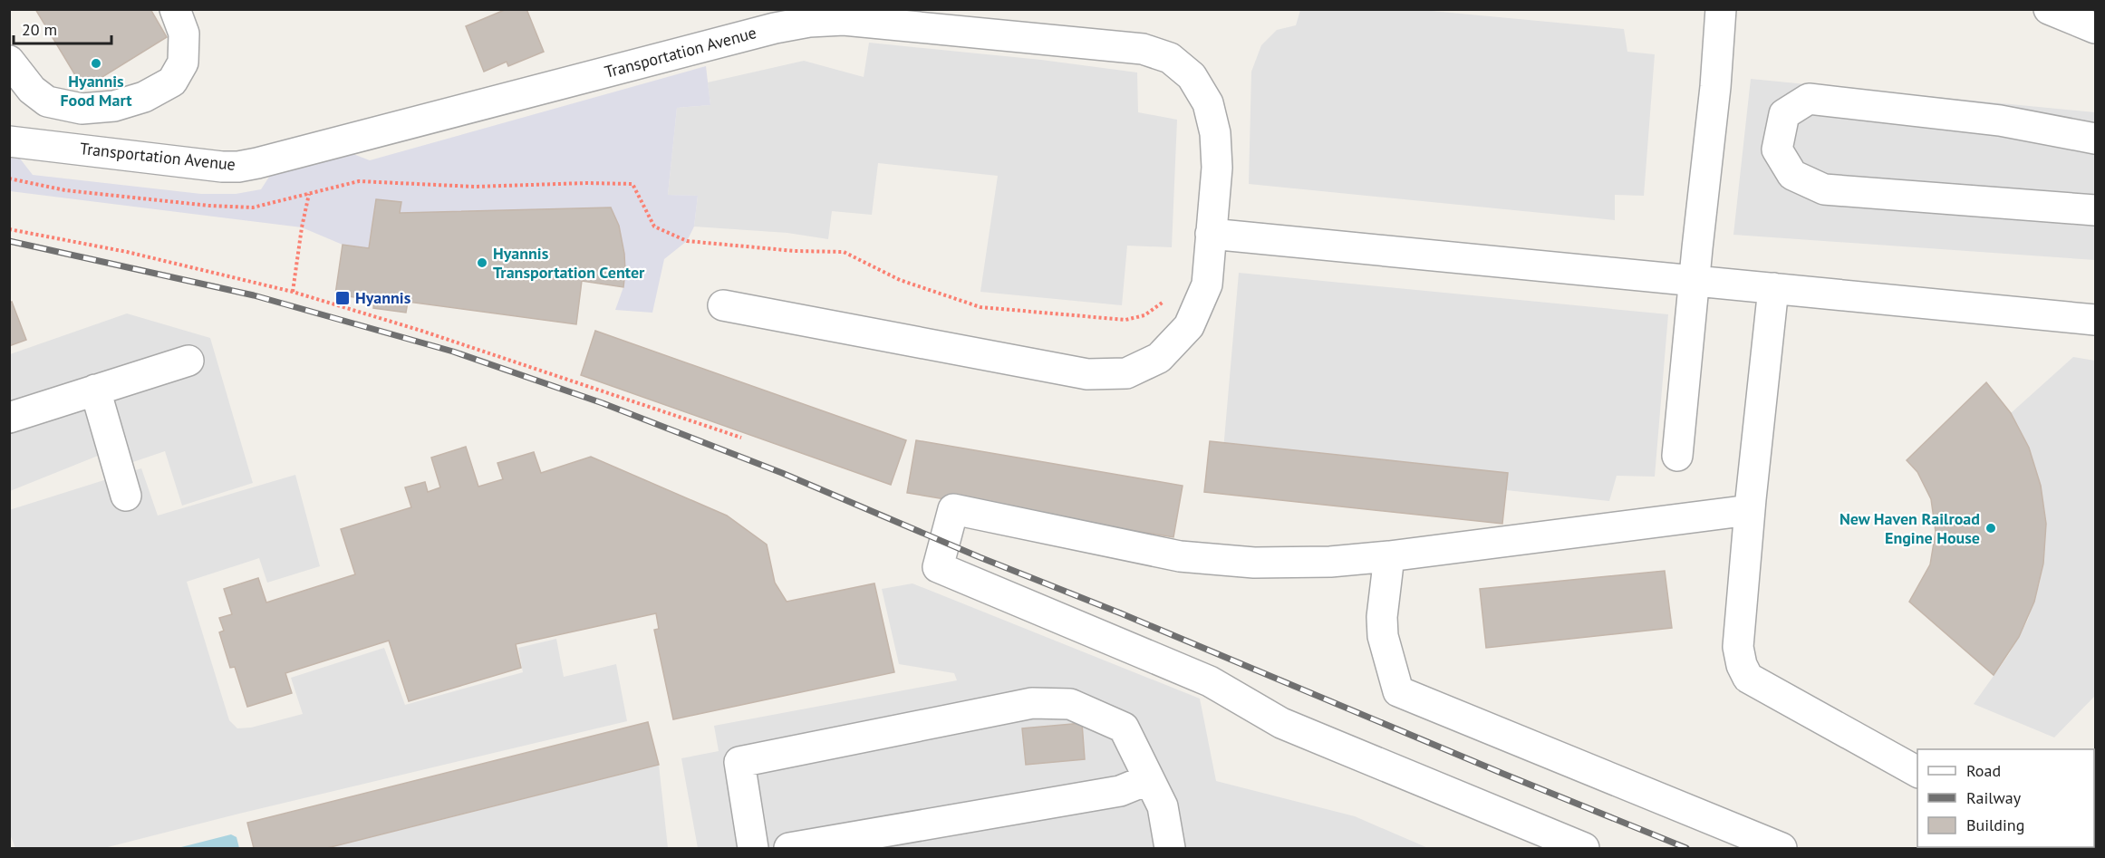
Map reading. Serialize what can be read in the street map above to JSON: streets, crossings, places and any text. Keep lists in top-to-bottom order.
{
  "streets": {
    "lane": ["Transportation Avenue"]
  },
  "places": {
    "other": ["Hyannis Food Mart", "Hyannis Transportation Center", "New Haven Railroad Engine House"],
    "transit": ["Hyannis"]
  },
  "legend": ["Road", "Railway", "Building"],
  "scale_bar": "20 m"
}
